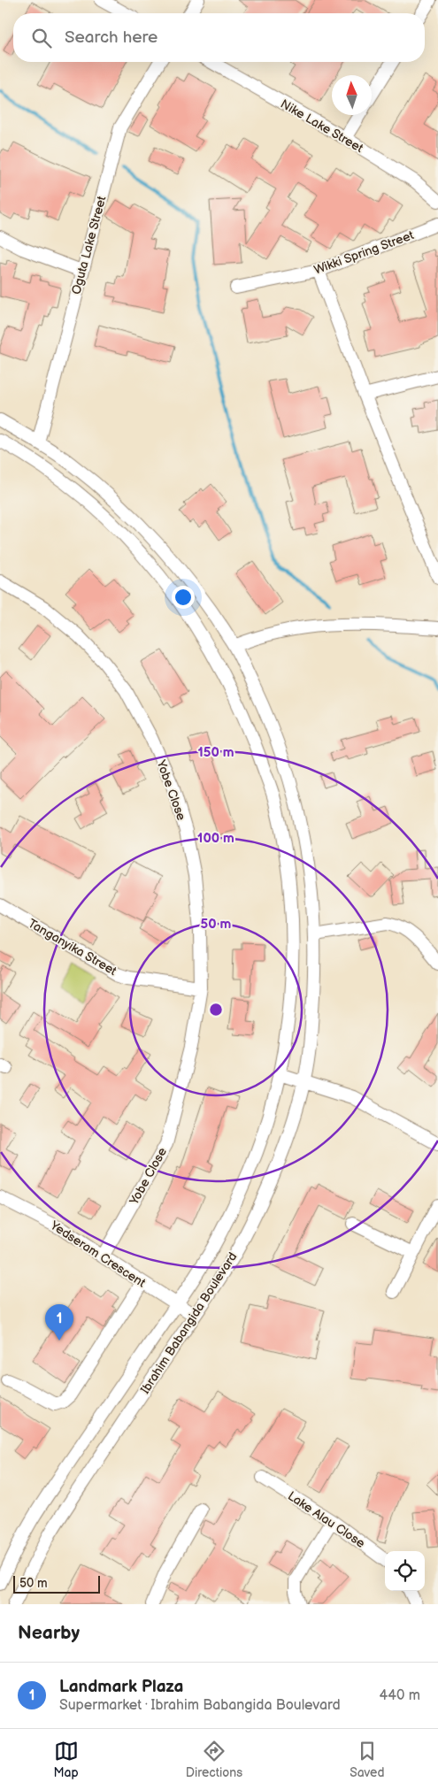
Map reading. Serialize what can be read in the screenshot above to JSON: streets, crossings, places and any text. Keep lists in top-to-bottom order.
{
  "streets": {
    "street": [
      "Nike Lake Street",
      "Oguta Lake Street",
      "Wikki Spring Street",
      "Yobe Close",
      "Tanganyika Street",
      "Yedseram Crescent",
      "Ibrahim Babangida Boulevard",
      "Lake Alau Close"
    ]
  },
  "crossings": [
    ["Oguta Lake Street", "Ibrahim Babangida Boulevard"],
    ["Yobe Close", "Tanganyika Street"],
    ["Yobe Close", "Yedseram Crescent"],
    ["Yedseram Crescent", "Ibrahim Babangida Boulevard"]
  ],
  "scale_bar": "50 m",
  "north": "top",
  "page": {
    "search": "Search here",
    "pins": "1",
    "scale": "50 m",
    "heading": "Nearby",
    "list": [
      {
        "mark": "1",
        "name": "Landmark Plaza",
        "note": "Supermarket · Ibrahim Babangida Boulevard",
        "value": "440 m"
      }
    ],
    "nav": ["Map", "Directions", "Saved"]
  },
  "rings": ["150 m", "100 m", "50 m"]
}
